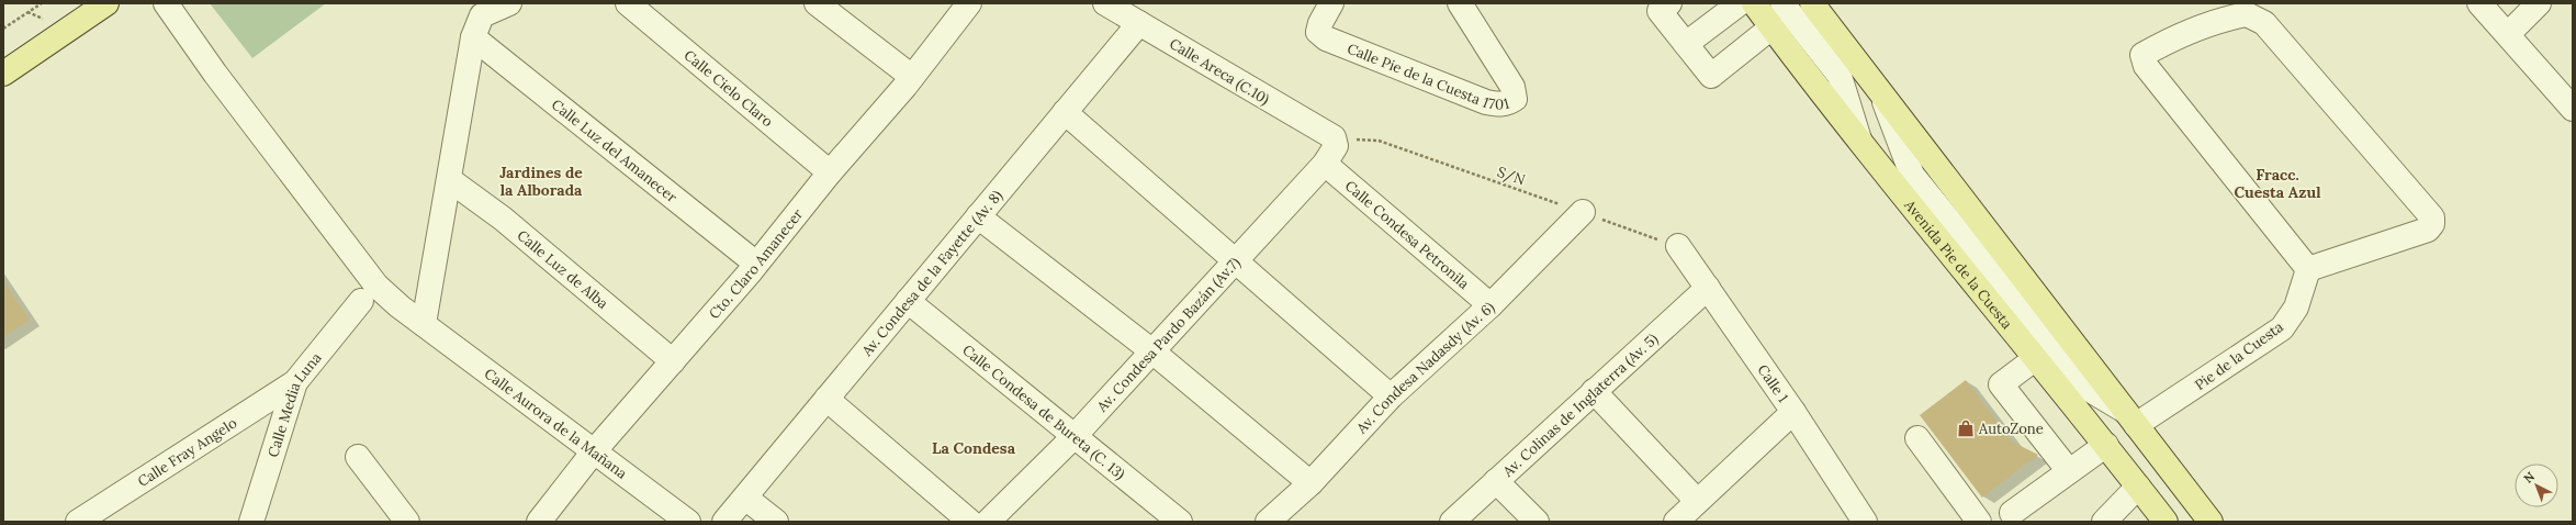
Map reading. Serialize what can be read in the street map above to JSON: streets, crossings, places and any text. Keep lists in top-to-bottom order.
{
  "streets": {
    "main road": ["Avenida Pie de la Cuesta"],
    "street": [
      "Calle Areca (C.10)",
      "Calle Pie de la Cuesta 1701",
      "Calle Cielo Claro",
      "Calle Luz del Amanecer",
      "Calle Condesa Petronila",
      "Cto. Claro Amanecer",
      "Calle Luz de Alba",
      "Av. Condesa de la Fayette (Av. 8)",
      "Av. Condesa Pardo Bazán (Av.7)",
      "Pie de la Cuesta",
      "Av. Condesa Nadasdy (Av. 6)",
      "Calle 1",
      "Av. Colinas de Inglaterra (Av. 5)",
      "Calle Media Luna",
      "Calle Condesa de Bureta (C. 13)",
      "Calle Aurora de la Mañana",
      "Calle Fray Angelo"
    ],
    "path": ["S/N"]
  },
  "crossings": [
    ["Calle Areca (C.10)", "S/N"],
    ["Calle Areca (C.10)", "Av. Condesa de la Fayette (Av. 8)"],
    ["Calle Areca (C.10)", "Av. Condesa Pardo Bazán (Av.7)"],
    ["Calle Cielo Claro", "Cto. Claro Amanecer"],
    ["Calle Luz del Amanecer", "Cto. Claro Amanecer"],
    ["S/N", "Av. Condesa Pardo Bazán (Av.7)"],
    ["S/N", "Av. Condesa Nadasdy (Av. 6)"],
    ["S/N", "Calle 1"],
    ["Calle Condesa Petronila", "Av. Condesa Pardo Bazán (Av.7)"],
    ["Calle Condesa Petronila", "Av. Condesa Nadasdy (Av. 6)"],
    ["Cto. Claro Amanecer", "Calle Luz de Alba"],
    ["Cto. Claro Amanecer", "Calle Aurora de la Mañana"],
    ["Av. Condesa de la Fayette (Av. 8)", "Calle Condesa de Bureta (C. 13)"],
    ["Av. Condesa Pardo Bazán (Av.7)", "Calle Condesa de Bureta (C. 13)"],
    ["Calle 1", "Av. Colinas de Inglaterra (Av. 5)"],
    ["Calle Media Luna", "Calle Fray Angelo"]
  ],
  "districts": ["Jardines de la Alborada", "Fracc. Cuesta Azul", "La Condesa"],
  "places": {
    "shop": ["AutoZone"]
  },
  "north": "top left"
}
